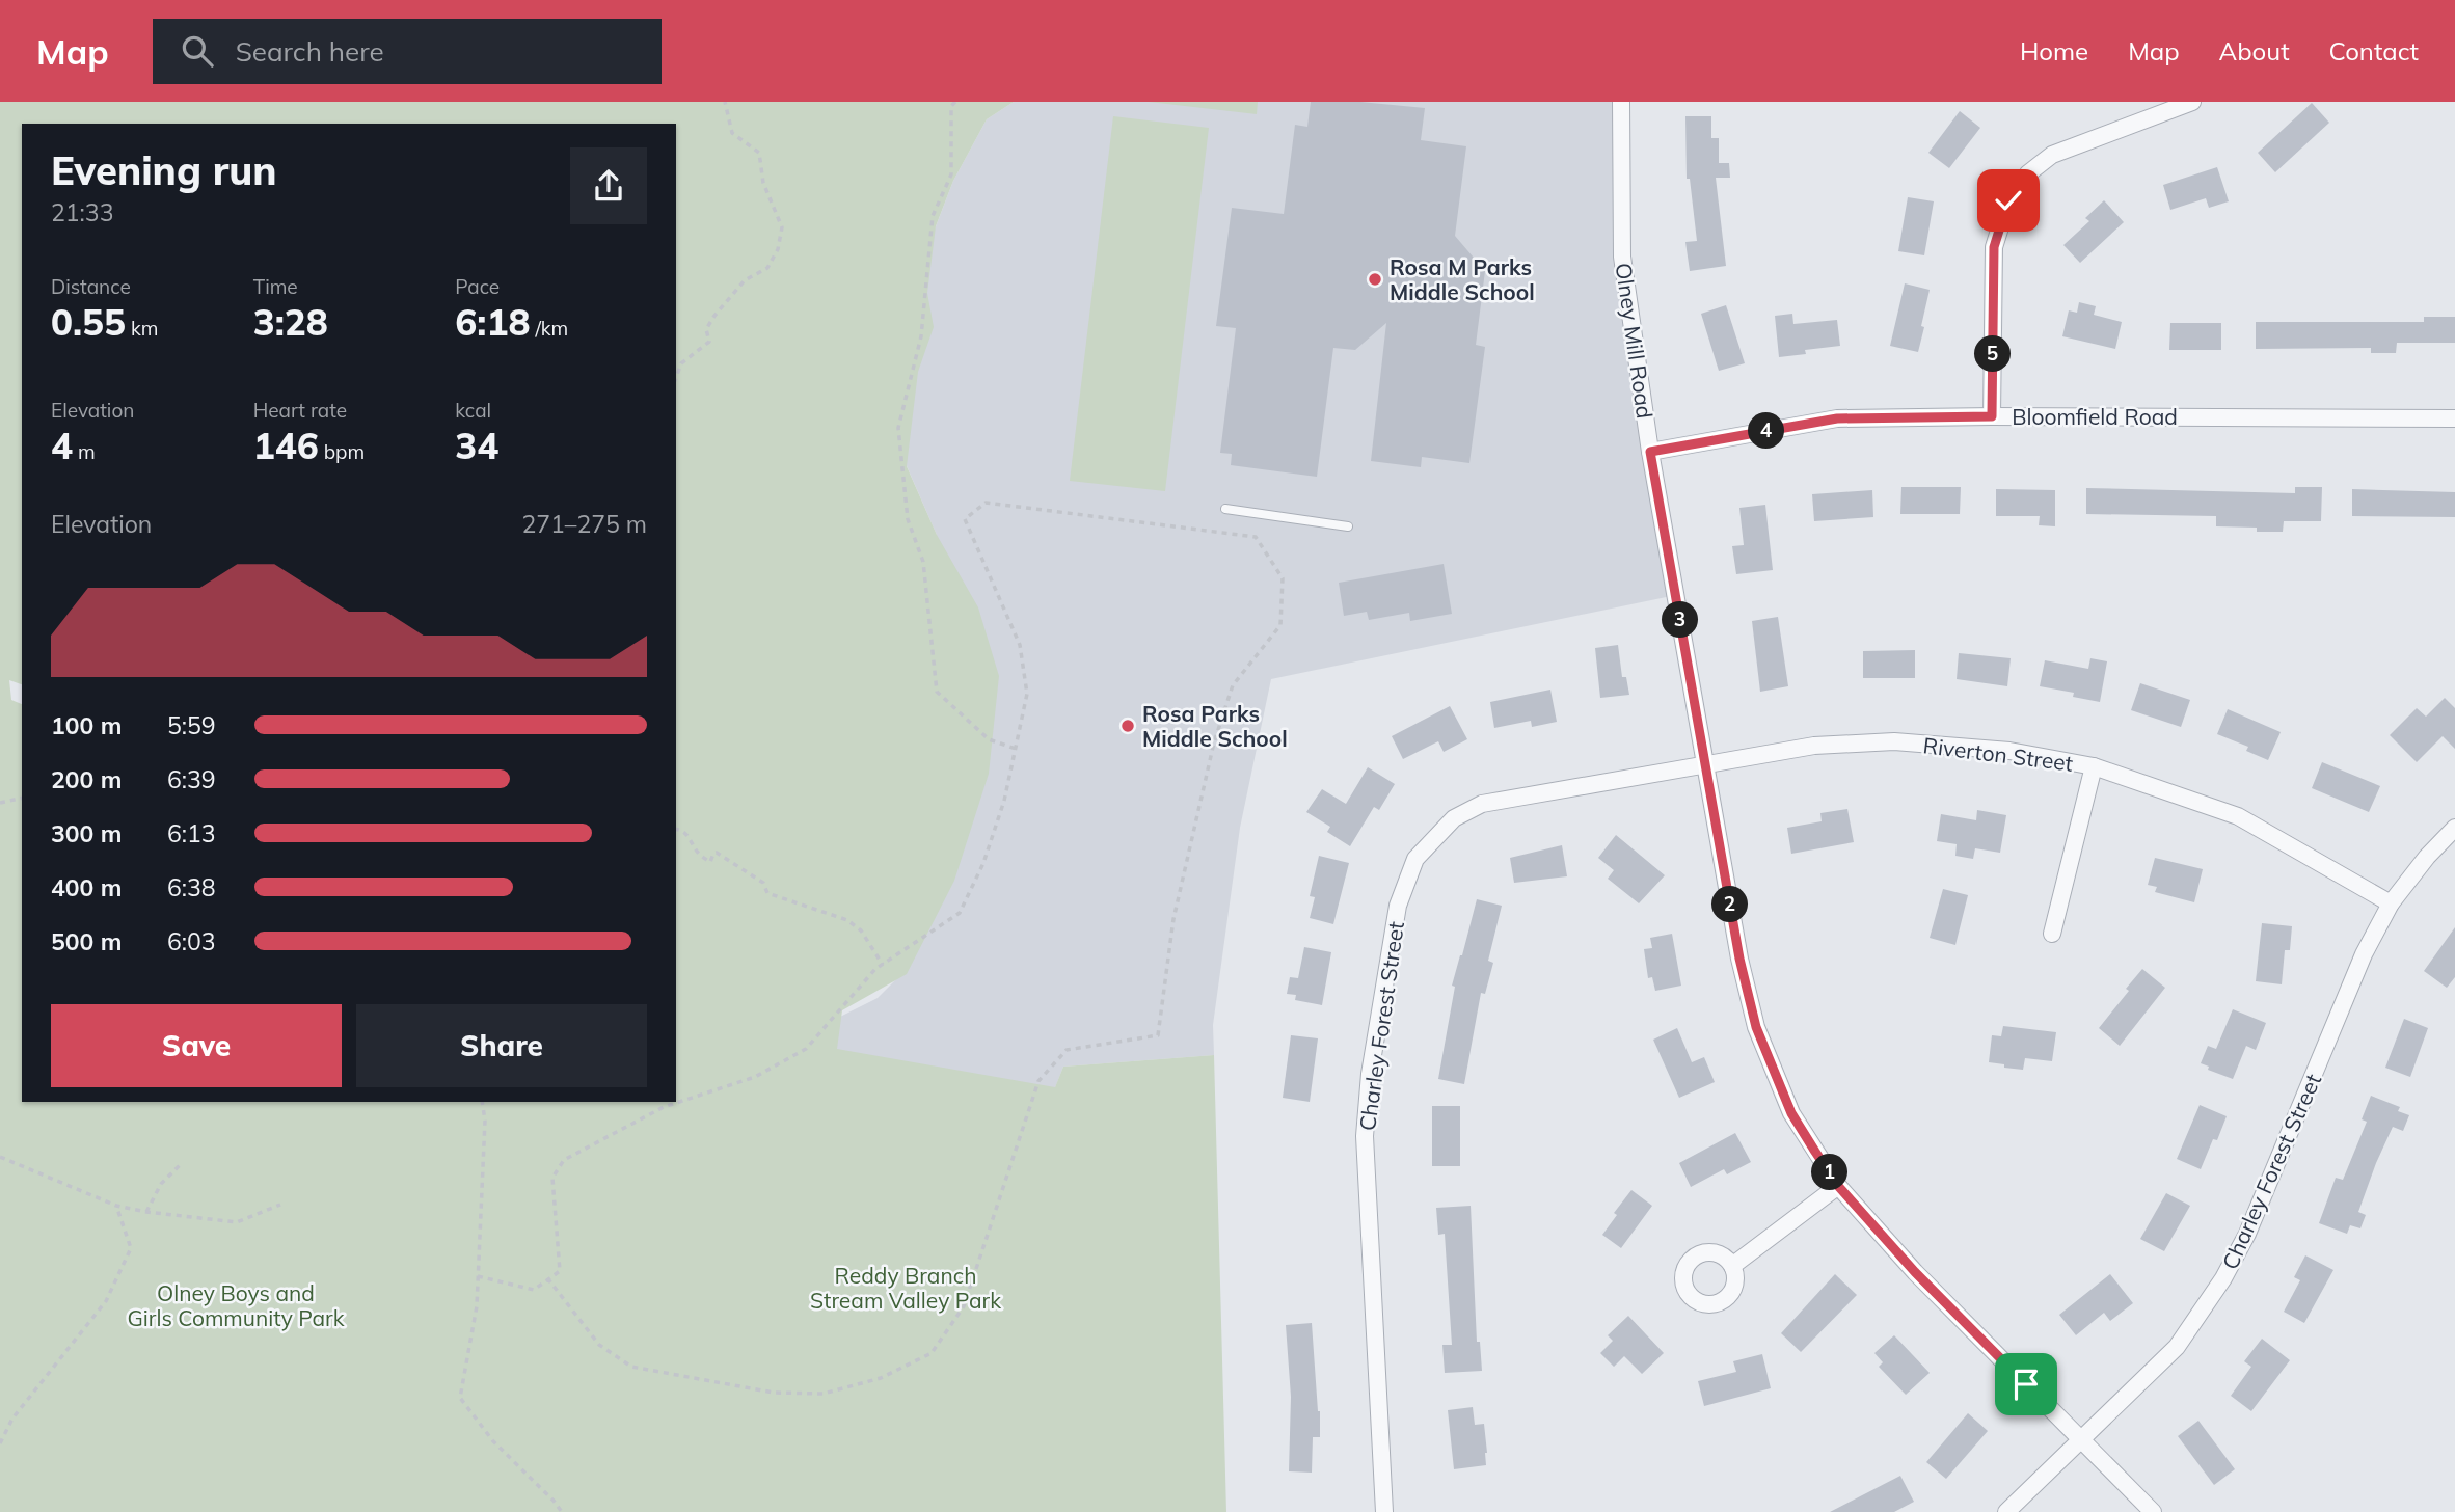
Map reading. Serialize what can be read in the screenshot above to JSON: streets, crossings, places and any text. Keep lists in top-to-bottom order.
{
  "streets": {
    "street": [
      "Olney Mill Road",
      "Bloomfield Road",
      "Riverton Street",
      "Charley Forest Street"
    ]
  },
  "crossings": [
    ["Olney Mill Road", "Bloomfield Road"],
    ["Olney Mill Road", "Riverton Street"],
    ["Olney Mill Road", "Charley Forest Street"],
    ["Riverton Street", "Charley Forest Street"]
  ],
  "parks": ["Reddy Branch Stream Valley Park", "Olney Boys and Girls Community Park"],
  "places": ["Rosa M Parks Middle School", "Rosa Parks Middle School"],
  "page": {
    "header": "Map",
    "search": "Search here",
    "nav": [
      "Home",
      "Map",
      "About",
      "Contact"
    ],
    "heading": ["Evening run", "21:33"],
    "stats": [
      ["Distance", "0.55 km"],
      ["Time", "3:28"],
      ["Pace", "6:18 /km"],
      ["Elevation", "4 m"],
      ["Heart rate", "146 bpm"],
      ["kcal", "34"]
    ],
    "pins": [
      "5",
      "4",
      "3",
      "2",
      "1"
    ],
    "chart": ["Elevation", "271–275 m"],
    "list": [
      {
        "name": "100 m",
        "note": "5:59"
      },
      {
        "name": "200 m",
        "note": "6:39"
      },
      {
        "name": "300 m",
        "note": "6:13"
      },
      {
        "name": "400 m",
        "note": "6:38"
      },
      {
        "name": "500 m",
        "note": "6:03"
      }
    ],
    "buttons": ["Save", "Share"]
  }
}
